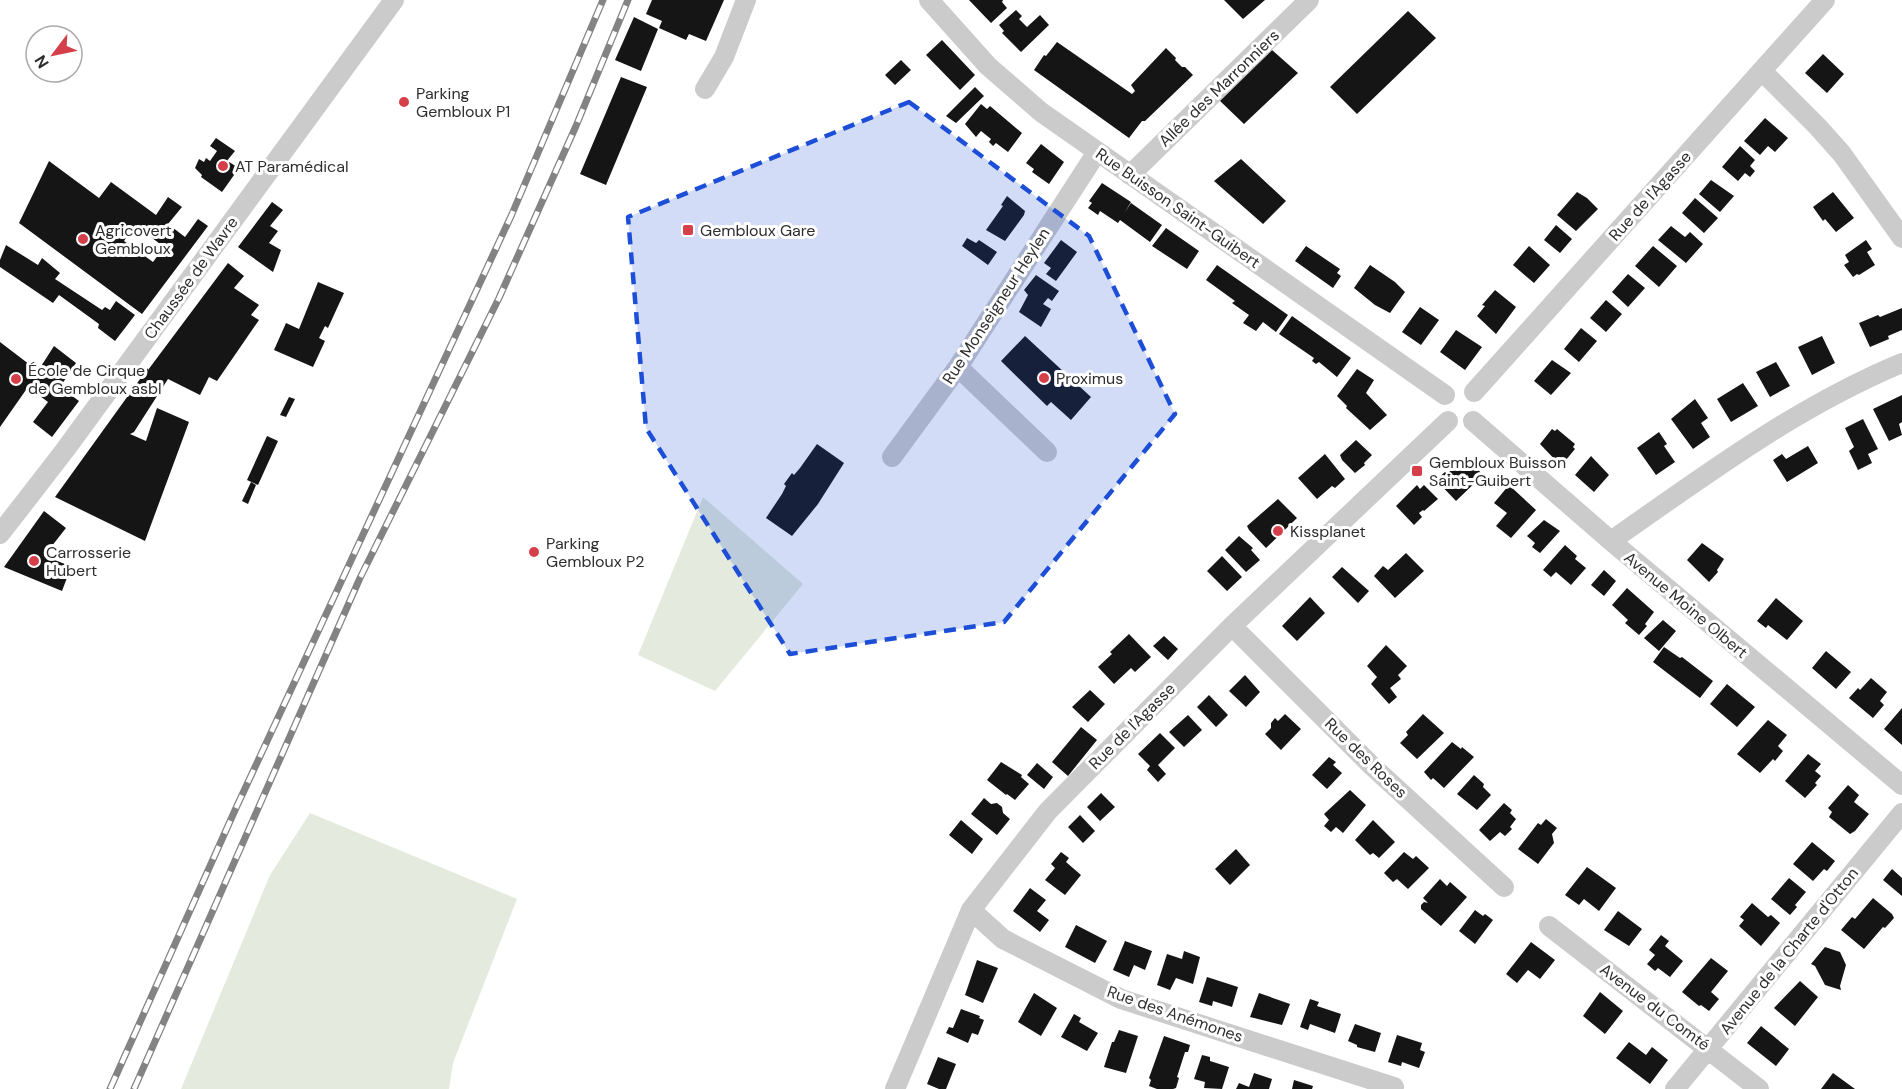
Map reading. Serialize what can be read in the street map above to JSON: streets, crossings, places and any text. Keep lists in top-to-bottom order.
{
  "streets": {
    "street": [
      "Allée des Marronniers",
      "Rue de l'Agasse",
      "Rue Buisson Saint-Guibert",
      "Chaussée de Wavre",
      "Rue Monseigneur Heylen",
      "Avenue Moine Olbert",
      "Rue des Roses",
      "Avenue de la Charte d'Otton",
      "Avenue du Comté",
      "Rue des Anémones"
    ]
  },
  "crossings": [
    ["Allée des Marronniers", "Rue Buisson Saint-Guibert"],
    ["Rue de l'Agasse", "Rue Buisson Saint-Guibert"],
    ["Rue de l'Agasse", "Avenue Moine Olbert"],
    ["Rue de l'Agasse", "Rue des Roses"],
    ["Rue de l'Agasse", "Rue des Anémones"],
    ["Rue Buisson Saint-Guibert", "Rue Monseigneur Heylen"],
    ["Rue Buisson Saint-Guibert", "Avenue Moine Olbert"],
    ["Avenue de la Charte d'Otton", "Avenue du Comté"]
  ],
  "places": {
    "other": [
      "Parking Gembloux P1",
      "AT Paramédical",
      "Agricovert Gembloux",
      "Proximus",
      "École de Cirque de Gembloux asbl",
      "Kissplanet",
      "Parking Gembloux P2",
      "Carrosserie Hubert"
    ],
    "transit": ["Gembloux Gare", "Gembloux Buisson Saint-Guibert"]
  },
  "north": "bottom left"
}
